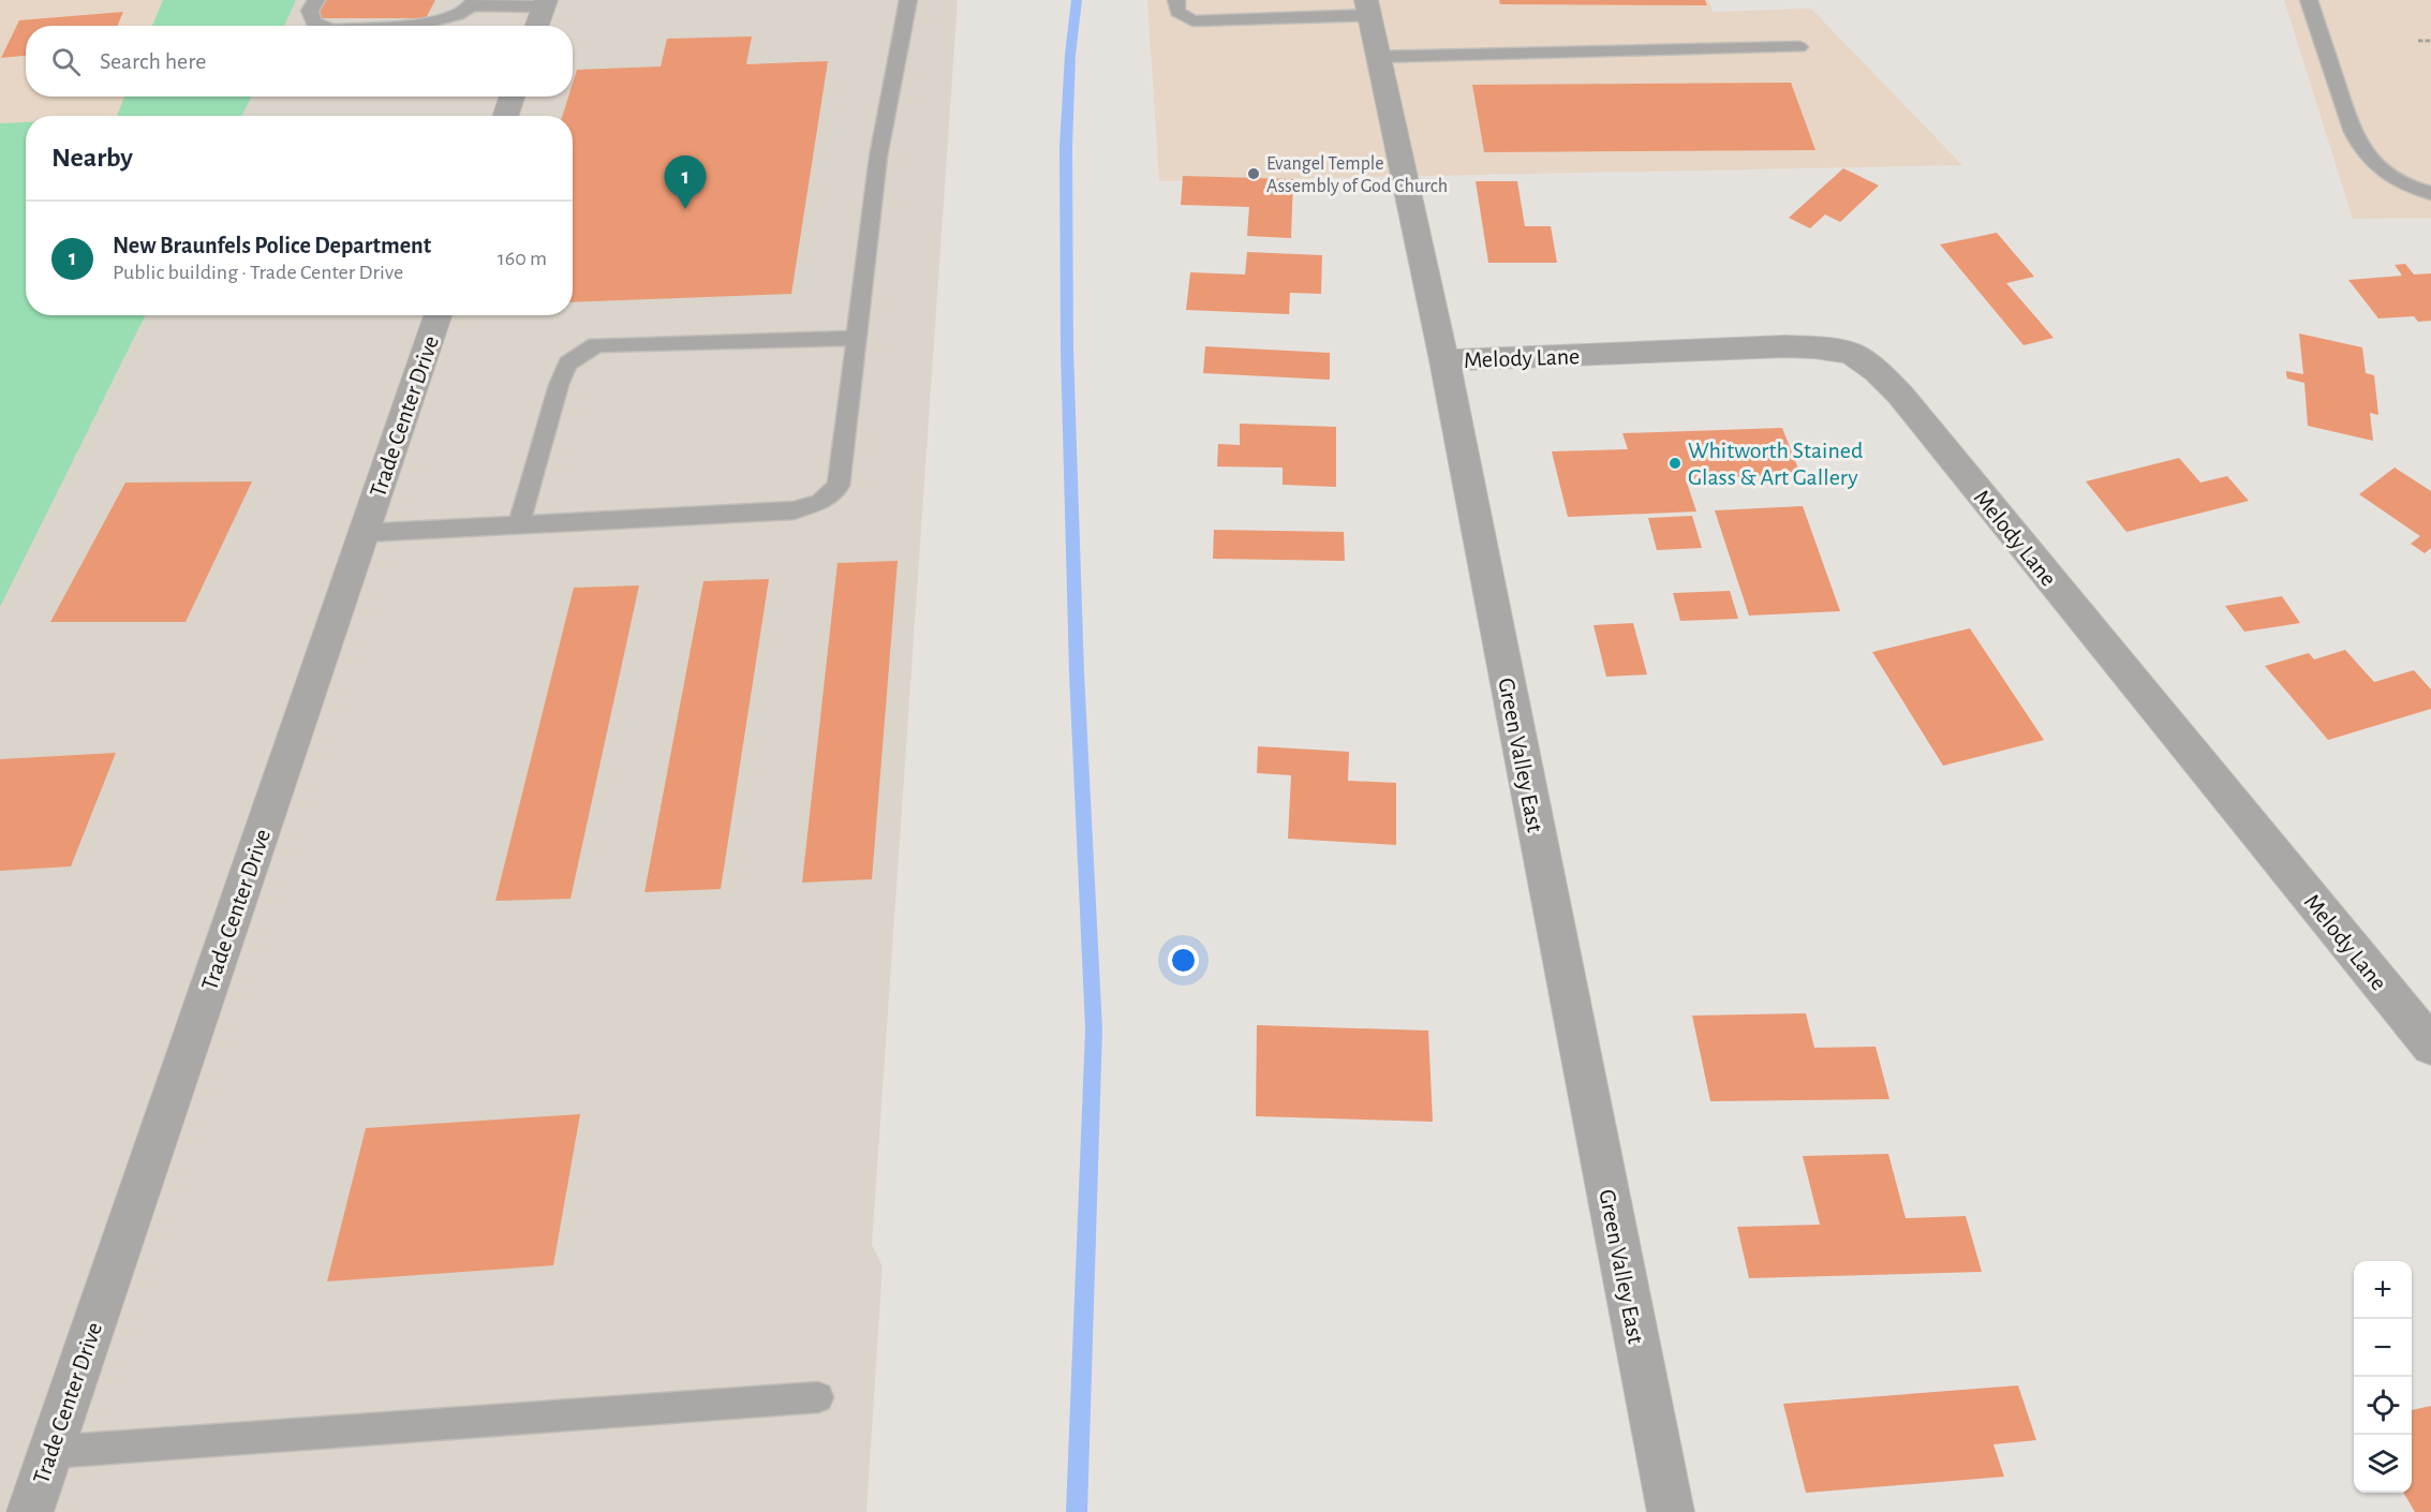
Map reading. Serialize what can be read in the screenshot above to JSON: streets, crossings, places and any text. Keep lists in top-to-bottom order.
{
  "streets": {
    "street": ["Melody Lane", "Trade Center Drive", "Green Valley East"]
  },
  "crossings": [
    ["Melody Lane", "Green Valley East"]
  ],
  "places": ["Evangel Temple Assembly of God Church", "Whitworth Stained Glass & Art Gallery"],
  "page": {
    "search": "Search here",
    "heading": "Nearby",
    "pins": "1",
    "list": [
      {
        "mark": "1",
        "name": "New Braunfels Police Department",
        "note": "Public building · Trade Center Drive",
        "value": "160 m"
      }
    ],
    "map_buttons": ["+", "−"]
  }
}
